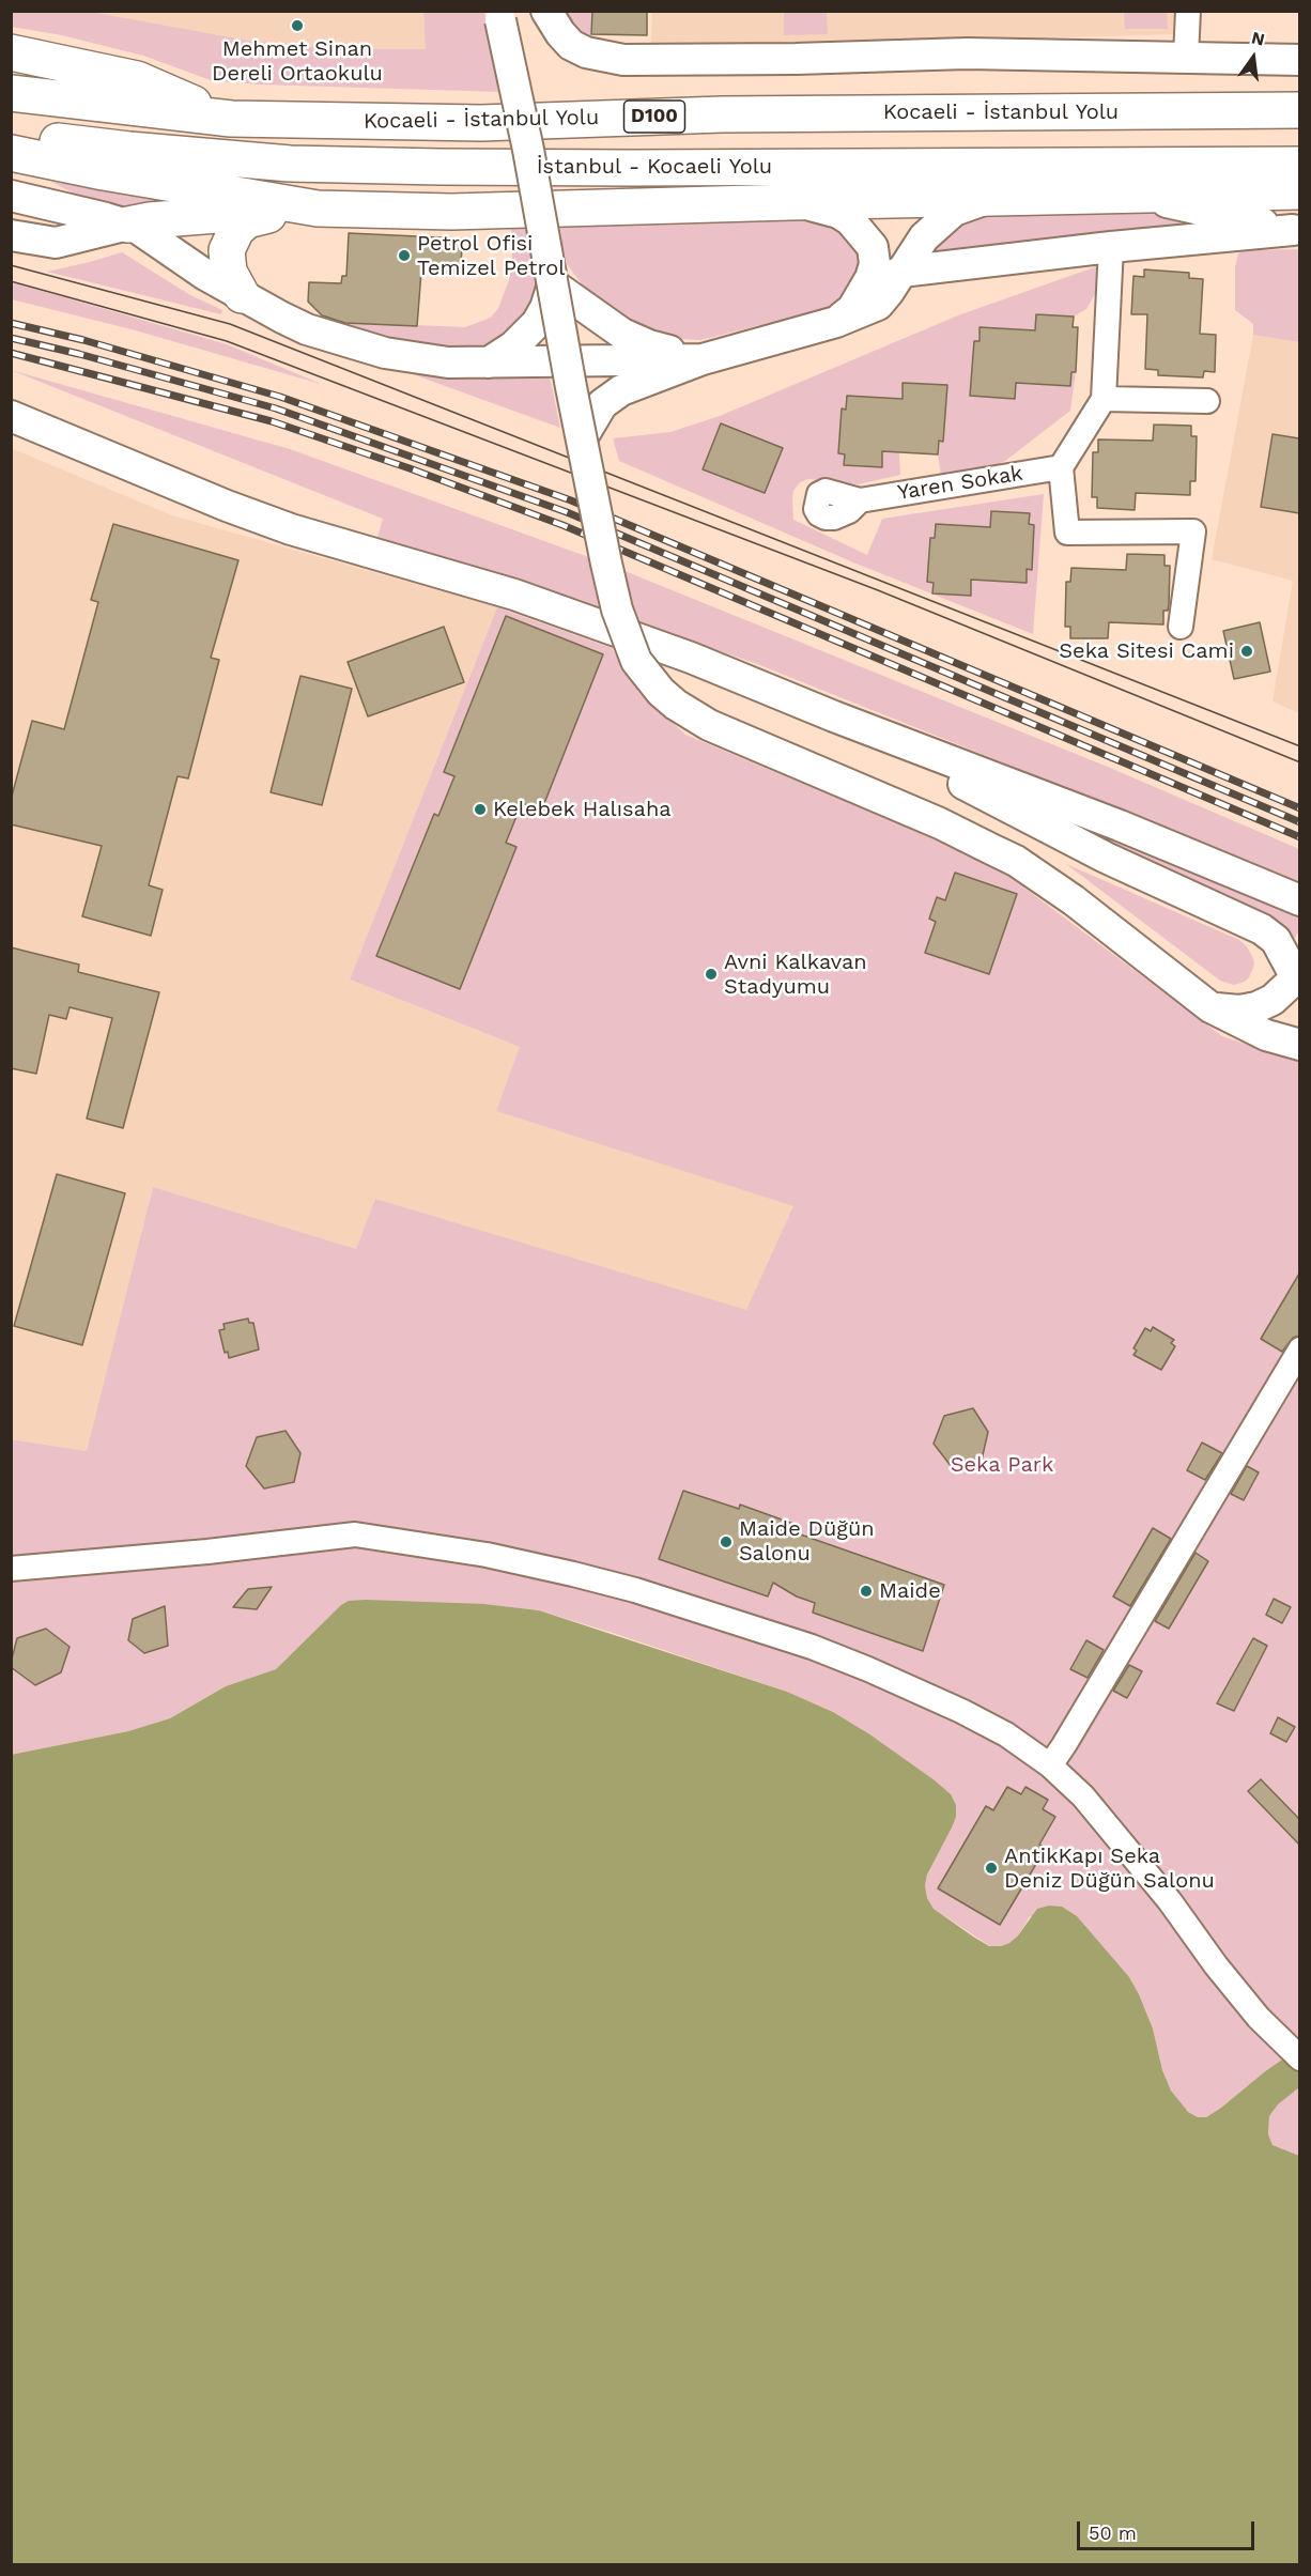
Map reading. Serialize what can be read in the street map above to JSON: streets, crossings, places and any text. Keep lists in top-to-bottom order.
{
  "streets": {
    "highway": ["Kocaeli - İstanbul Yolu", "D100", "İstanbul - Kocaeli Yolu"],
    "street": ["Yaren Sokak"]
  },
  "parks": ["Seka Park"],
  "places": [
    "Mehmet Sinan Dereli Ortaokulu",
    "Petrol Ofisi Temizel Petrol",
    "Seka Sitesi Cami",
    "Kelebek Halısaha",
    "Avni Kalkavan Stadyumu",
    "Maide Düğün Salonu",
    "Maide",
    "AntikKapı Seka Deniz Düğün Salonu"
  ],
  "scale_bar": "50 m",
  "north": "top"
}
